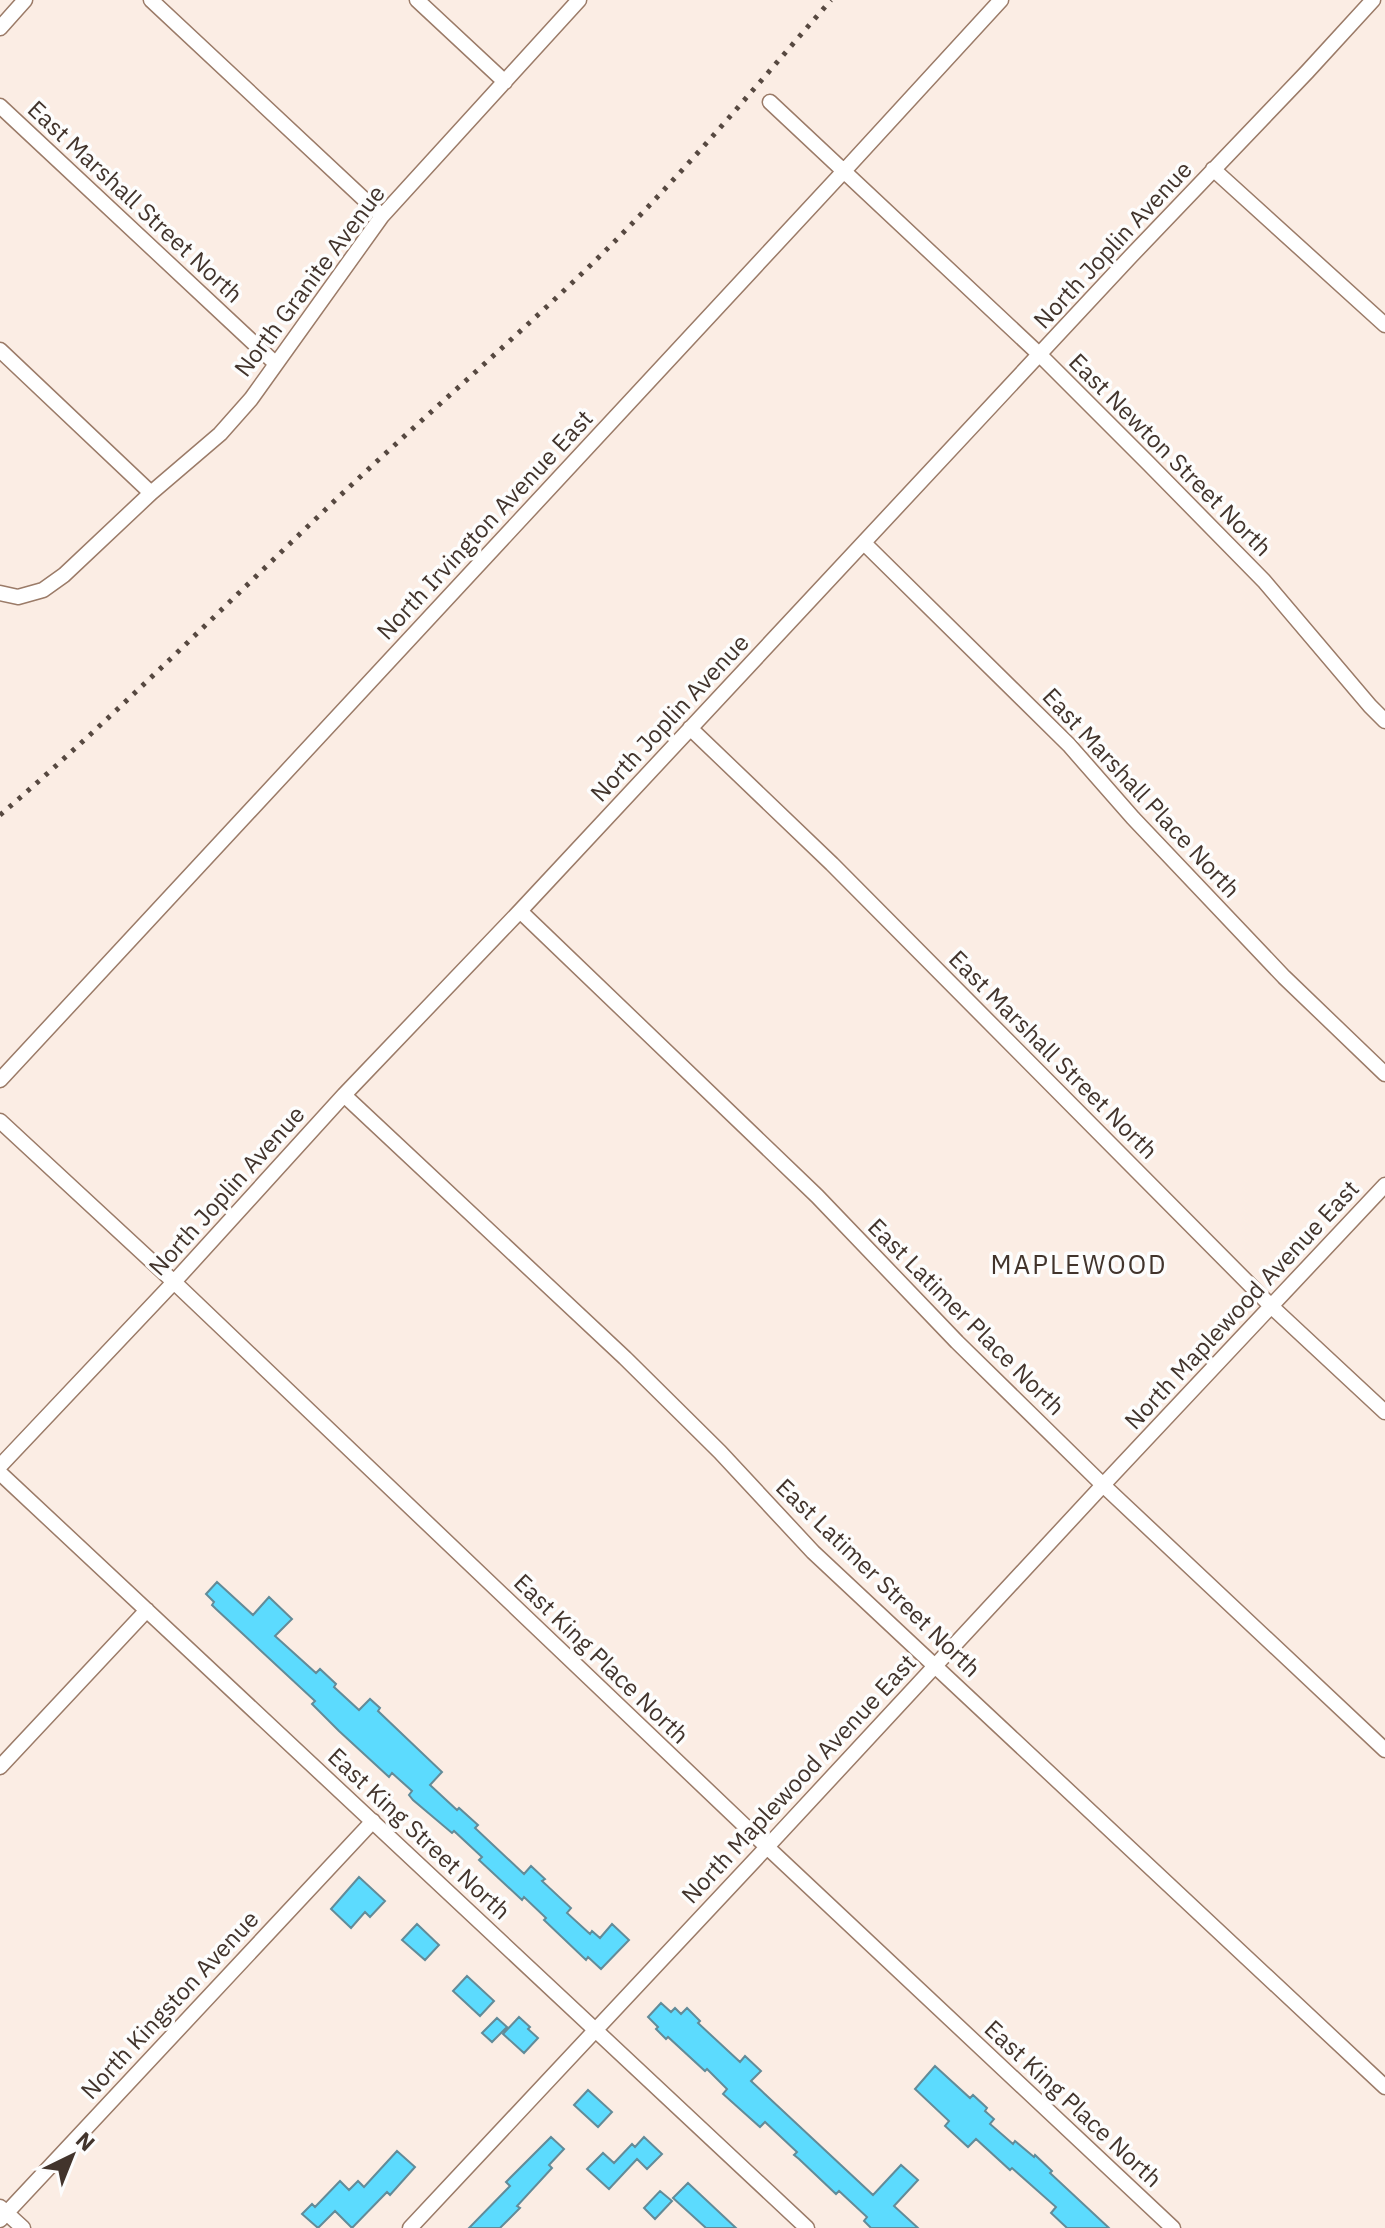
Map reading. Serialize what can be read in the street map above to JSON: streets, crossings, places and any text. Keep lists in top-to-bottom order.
{
  "streets": {
    "street": [
      "East Marshall Street North",
      "North Joplin Avenue",
      "North Granite Avenue",
      "East Newton Street North",
      "North Irvington Avenue East",
      "East Marshall Place North",
      "North Maplewood Avenue East",
      "East Latimer Place North",
      "East Latimer Street North",
      "East King Place North",
      "East King Street North",
      "North Kingston Avenue"
    ]
  },
  "crossings": [
    ["East Marshall Street North", "North Joplin Avenue"],
    ["East Marshall Street North", "North Granite Avenue"],
    ["East Marshall Street North", "North Maplewood Avenue East"],
    ["North Joplin Avenue", "East Newton Street North"],
    ["North Joplin Avenue", "East Marshall Place North"],
    ["North Joplin Avenue", "East Latimer Place North"],
    ["North Joplin Avenue", "East Latimer Street North"],
    ["North Joplin Avenue", "East King Place North"],
    ["East Newton Street North", "North Irvington Avenue East"],
    ["North Maplewood Avenue East", "East Latimer Place North"],
    ["North Maplewood Avenue East", "East Latimer Street North"],
    ["North Maplewood Avenue East", "East King Place North"],
    ["North Maplewood Avenue East", "East King Street North"],
    ["East King Street North", "North Kingston Avenue"]
  ],
  "districts": ["MAPLEWOOD"],
  "north": "top right"
}
